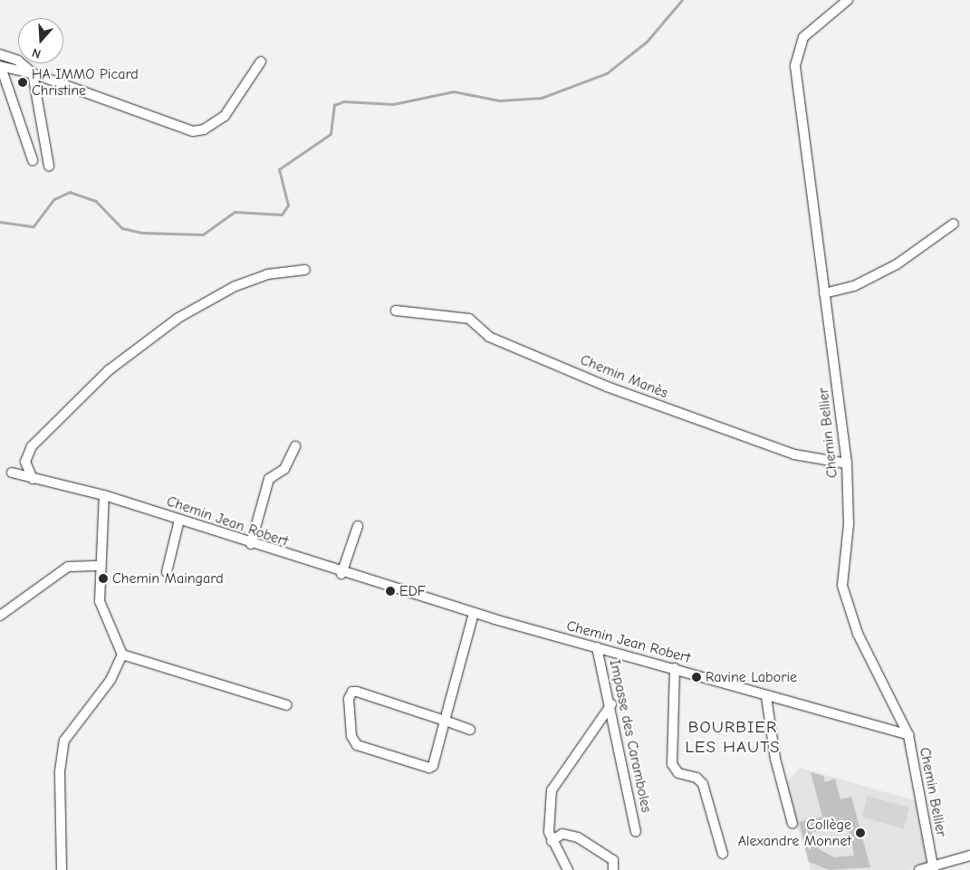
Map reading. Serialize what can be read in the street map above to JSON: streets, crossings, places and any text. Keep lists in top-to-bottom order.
{
  "streets": {
    "street": [
      "Chemin Manès",
      "Chemin Bellier",
      "Chemin Jean Robert",
      "Impasse des Caramboles"
    ]
  },
  "crossings": [
    ["Chemin Manès", "Chemin Bellier"],
    ["Chemin Bellier", "Chemin Jean Robert"],
    ["Chemin Jean Robert", "Impasse des Caramboles"]
  ],
  "districts": ["BOURBIER LES HAUTS"],
  "places": [
    "HA IMMO Picard Christine",
    "Chemin Maingard",
    "EDF",
    "Ravine Laborie",
    "Collège Alexandre Monnet"
  ],
  "north": "bottom"
}
